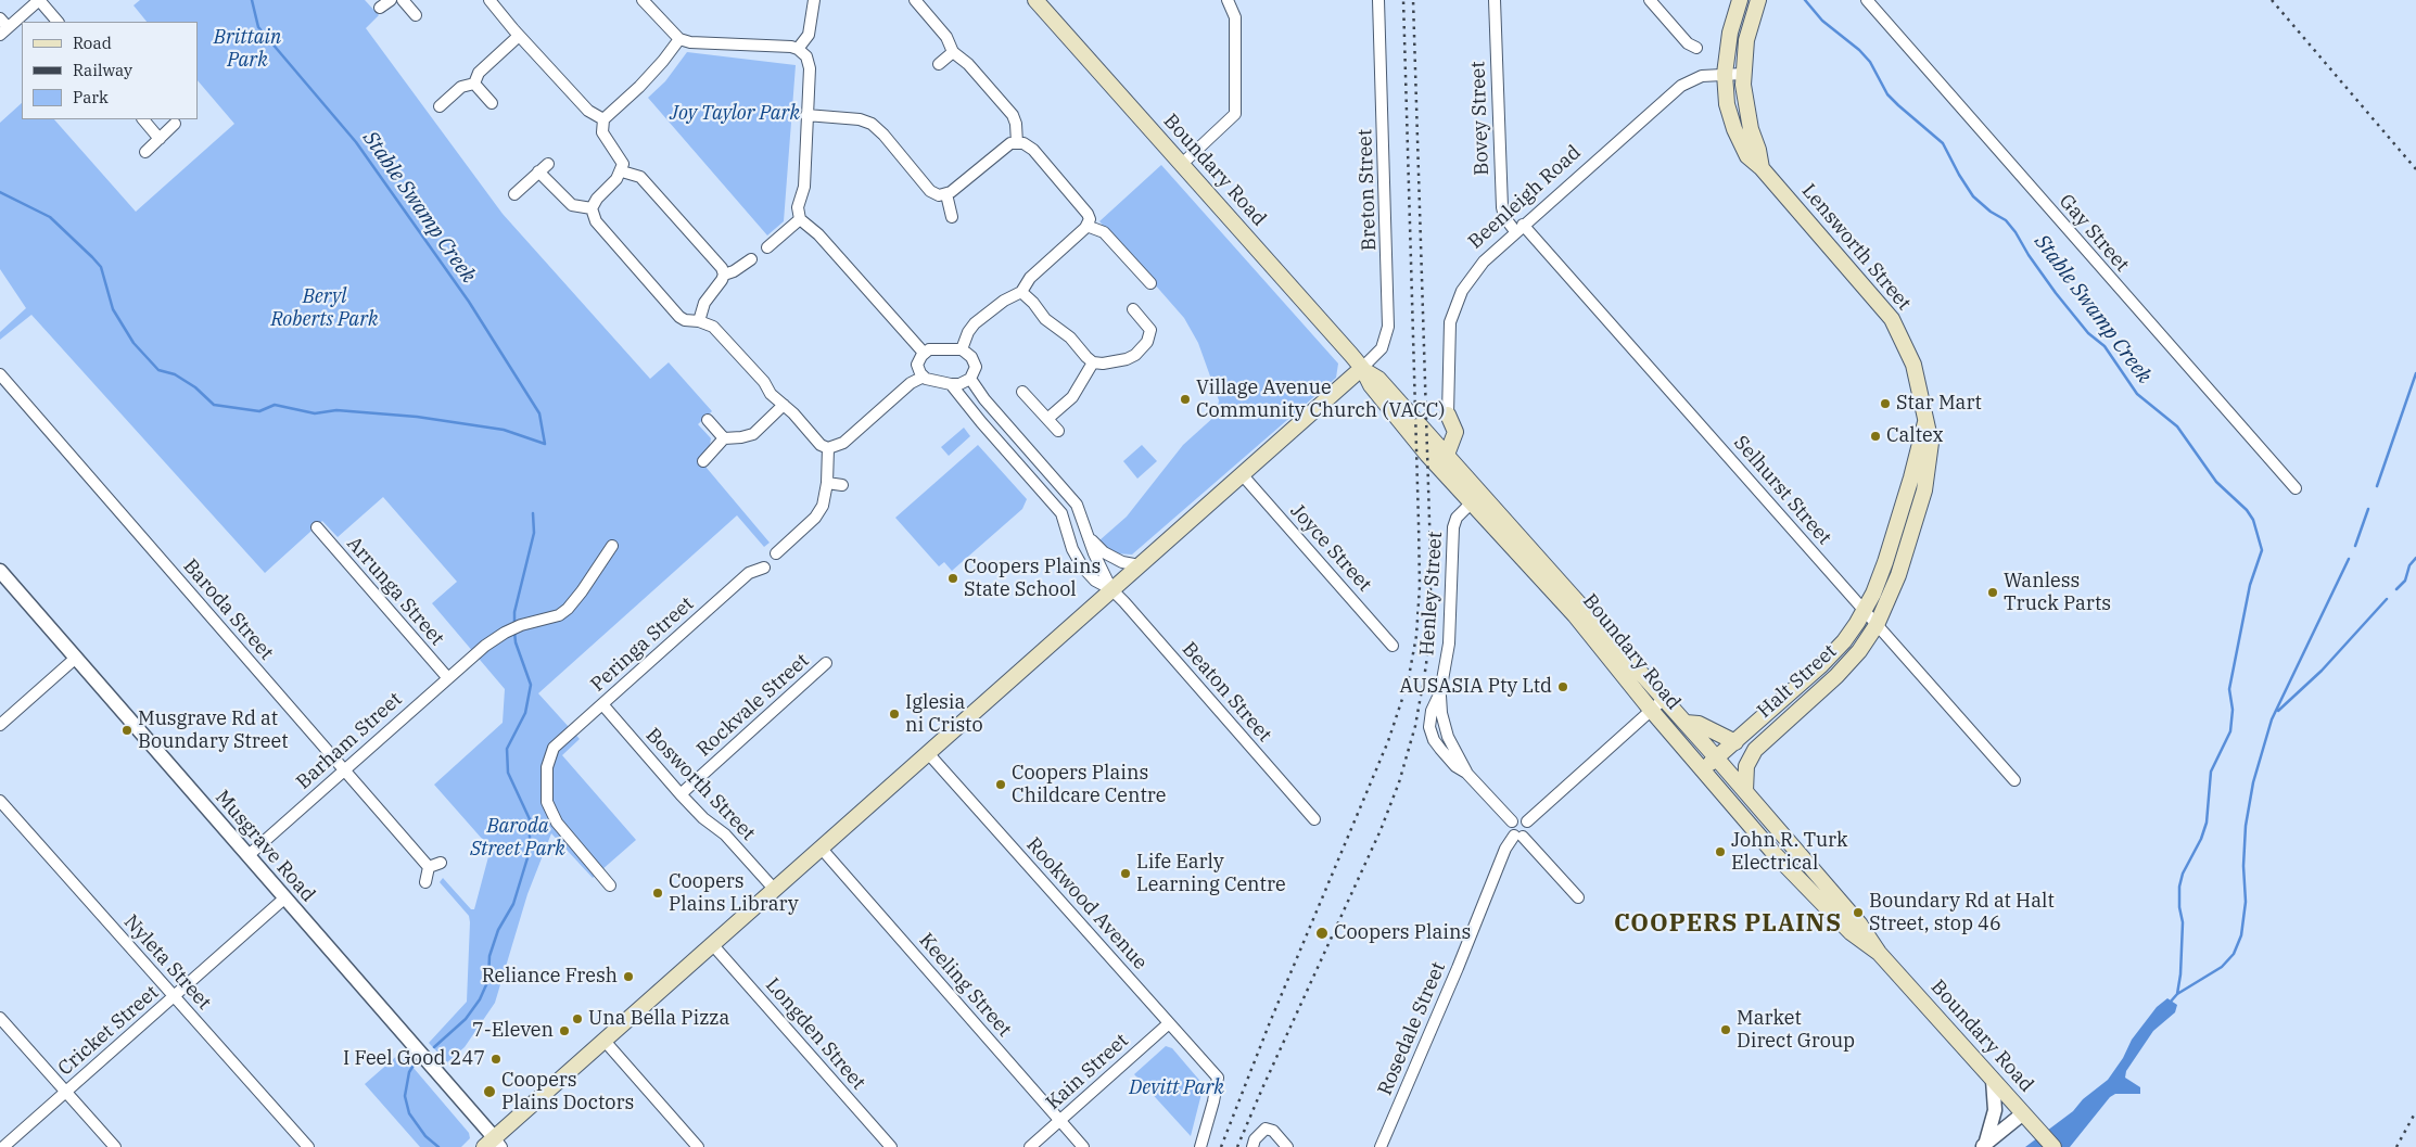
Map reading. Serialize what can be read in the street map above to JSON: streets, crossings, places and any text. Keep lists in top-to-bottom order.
{
  "streets": {
    "main road": ["Boundary Road", "Lensworth Street", "Halt Street"],
    "street": [
      "Bovey Street",
      "Breton Street",
      "Beenleigh Road",
      "Gay Street",
      "Selhurst Street",
      "Joyce Street",
      "Arrunga Street",
      "Henley Street",
      "Baroda Street",
      "Peringa Street",
      "Beaton Street",
      "Rockvale Street",
      "Barham Street",
      "Bosworth Street",
      "Musgrave Road",
      "Rookwood Avenue",
      "Nyleta Street",
      "Keeling Street",
      "Rosedale Street",
      "Cricket Street",
      "Longden Street",
      "Kain Street"
    ]
  },
  "crossings": [
    ["Bovey Street", "Beenleigh Road"],
    ["Bovey Street", "Selhurst Street"],
    ["Boundary Road", "Breton Street"],
    ["Boundary Road", "Henley Street"],
    ["Boundary Road", "Halt Street"],
    ["Beenleigh Road", "Lensworth Street"],
    ["Beenleigh Road", "Selhurst Street"],
    ["Lensworth Street", "Selhurst Street"],
    ["Lensworth Street", "Halt Street"],
    ["Selhurst Street", "Halt Street"],
    ["Arrunga Street", "Barham Street"],
    ["Henley Street", "Rosedale Street"],
    ["Baroda Street", "Barham Street"],
    ["Peringa Street", "Bosworth Street"],
    ["Rockvale Street", "Bosworth Street"],
    ["Barham Street", "Musgrave Road"],
    ["Musgrave Road", "Cricket Street"],
    ["Rookwood Avenue", "Kain Street"],
    ["Nyleta Street", "Cricket Street"],
    ["Keeling Street", "Kain Street"]
  ],
  "districts": ["COOPERS PLAINS"],
  "water": ["Stable Swamp Creek"],
  "parks": [
    "Brittain Park",
    "Joy Taylor Park",
    "Beryl Roberts Park",
    "Baroda Street Park",
    "Devitt Park"
  ],
  "places": [
    "Village Avenue Community Church (VACC)",
    "Star Mart",
    "Caltex",
    "Coopers Plains State School",
    "Wanless Truck Parts",
    "AUSASIA Pty Ltd",
    "Iglesia ni Cristo",
    "Musgrave Rd at Boundary Street",
    "Coopers Plains Childcare Centre",
    "John R. Turk Electrical",
    "Life Early Learning Centre",
    "Coopers Plains Library",
    "Boundary Rd at Halt Street, stop 46",
    "Coopers Plains",
    "Reliance Fresh",
    "Una Bella Pizza",
    "Market Direct Group",
    "7-Eleven",
    "I Feel Good 247",
    "Coopers Plains Doctors"
  ],
  "legend": ["Road", "Railway", "Park"]
}
